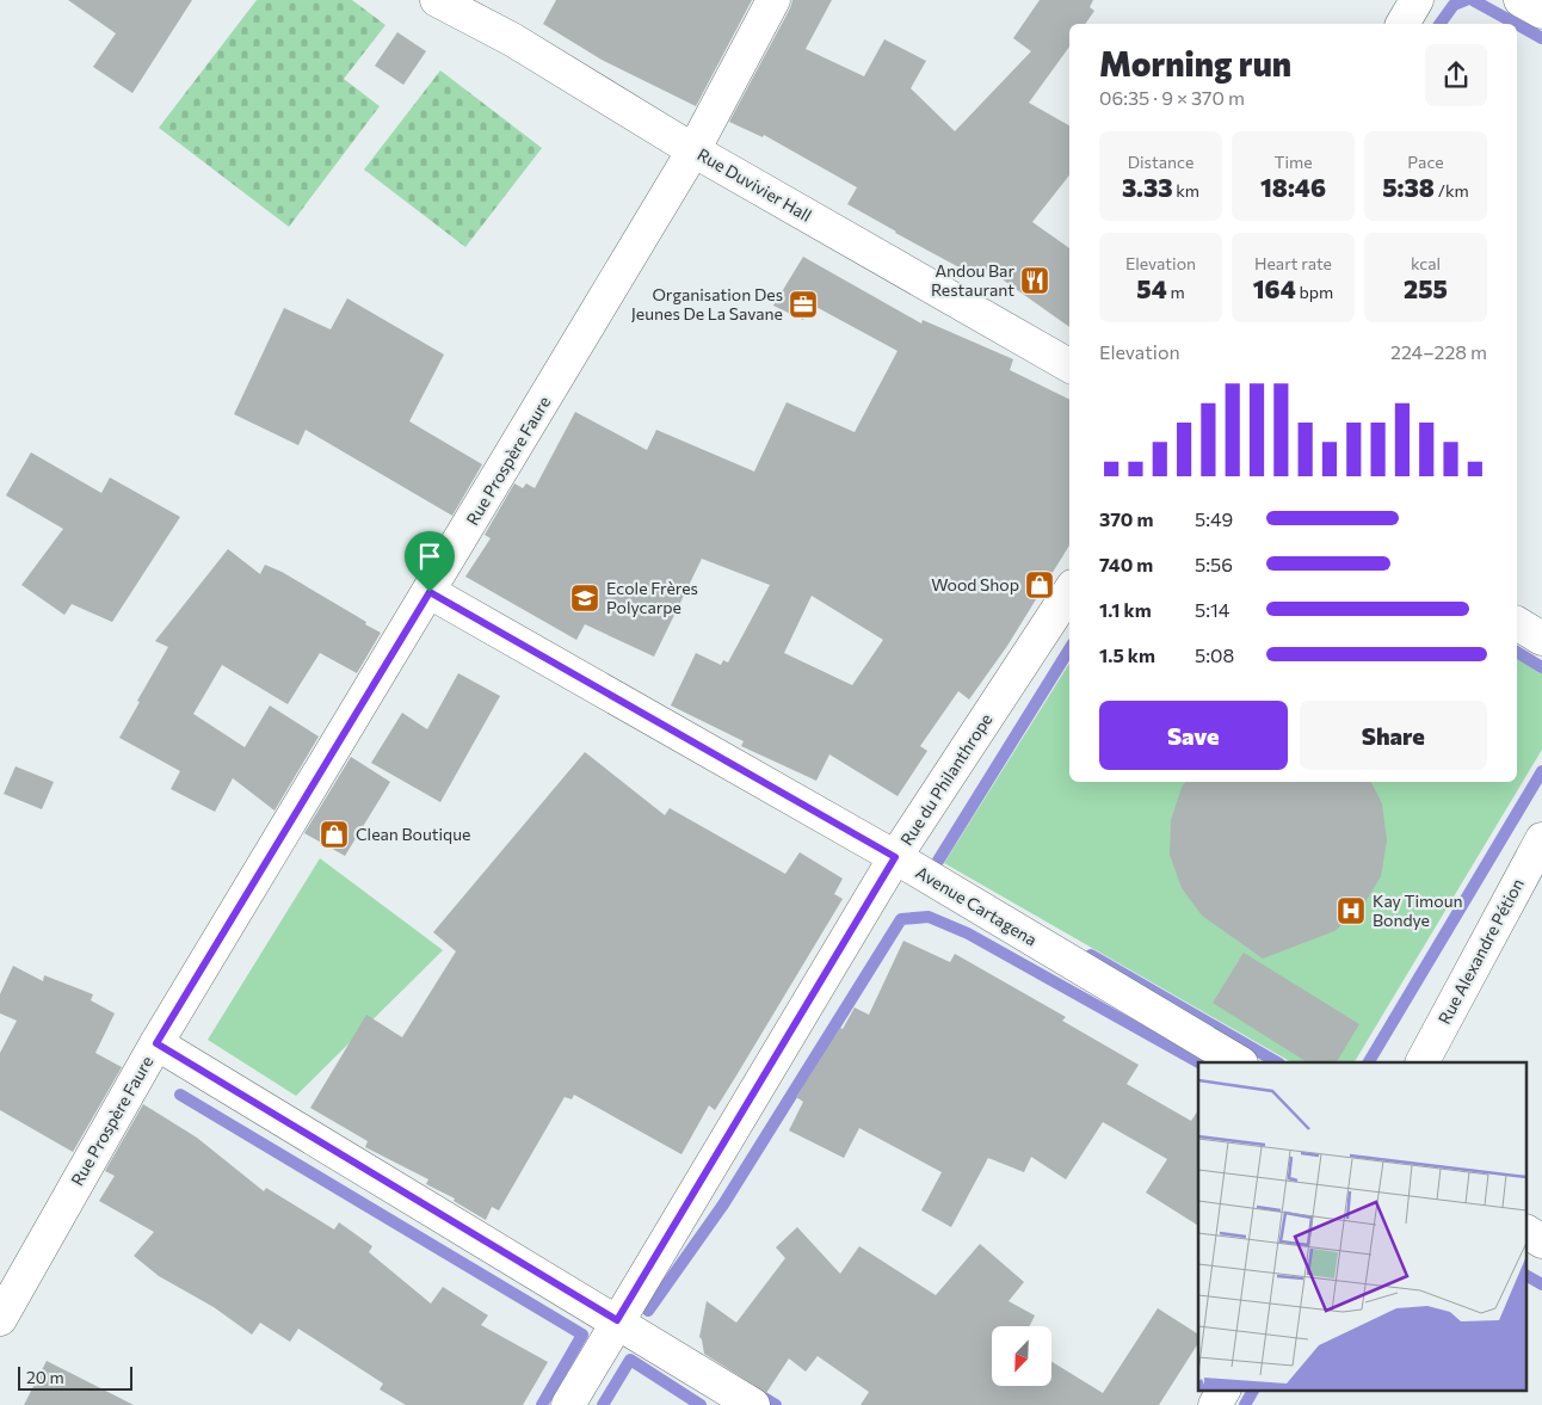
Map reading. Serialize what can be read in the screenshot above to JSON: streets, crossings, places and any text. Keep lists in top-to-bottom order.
{
  "streets": {
    "street": [
      "Rue Duvivier Hall",
      "Rue Prospère Faure",
      "Rue du Philanthrope",
      "Avenue Cartagena",
      "Rue Alexandre Pétion"
    ]
  },
  "crossings": [
    ["Rue Duvivier Hall", "Rue Prospère Faure"],
    ["Rue Prospère Faure", "Avenue Cartagena"],
    ["Rue du Philanthrope", "Avenue Cartagena"]
  ],
  "places": {
    "restaurant": ["Andou Bar Restaurant"],
    "office": ["Organisation Des Jeunes De La Savane"],
    "shop": ["Wood Shop", "Clean Boutique"],
    "school or university": ["Ecole Frères Polycarpe"],
    "hospital": ["Kay Timoun Bondye"]
  },
  "scale_bar": "20 m",
  "north": "bottom left",
  "page": {
    "heading": ["Morning run", "06:35 · 9 × 370 m"],
    "stats": [
      ["Distance", "3.33 km"],
      ["Time", "18:46"],
      ["Pace", "5:38 /km"],
      ["Elevation", "54 m"],
      ["Heart rate", "164 bpm"],
      ["kcal", "255"]
    ],
    "chart": ["Elevation", "224–228 m"],
    "list": [
      {
        "name": "370 m",
        "note": "5:49"
      },
      {
        "name": "740 m",
        "note": "5:56"
      },
      {
        "name": "1.1 km",
        "note": "5:14"
      },
      {
        "name": "1.5 km",
        "note": "5:08"
      }
    ],
    "buttons": ["Save", "Share"],
    "scale": "20 m"
  }
}
